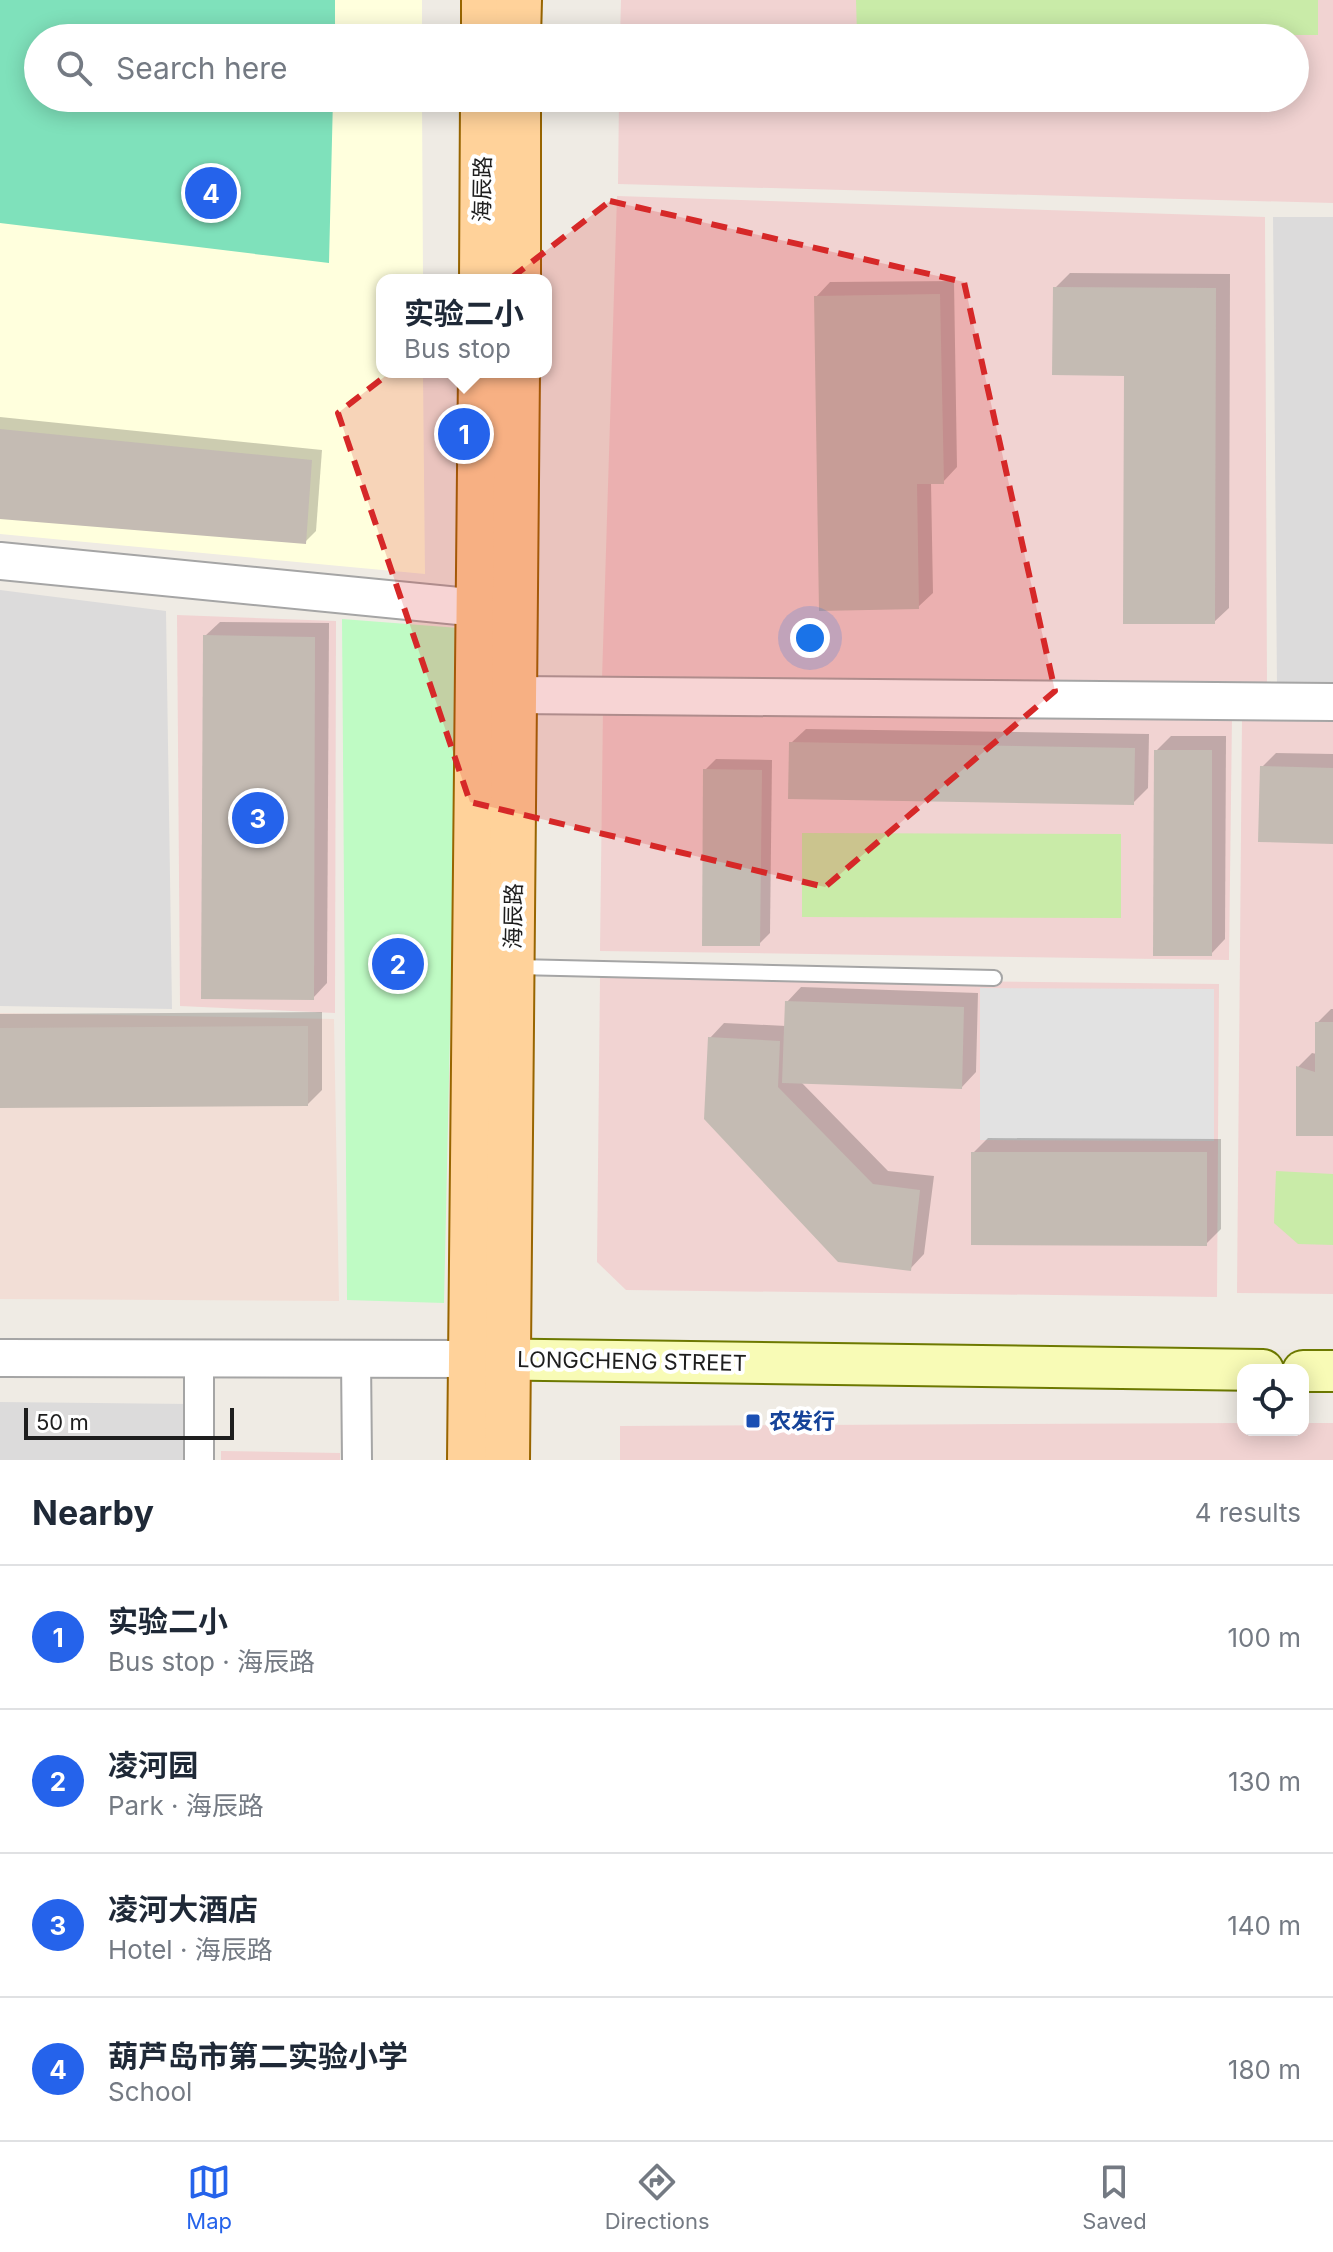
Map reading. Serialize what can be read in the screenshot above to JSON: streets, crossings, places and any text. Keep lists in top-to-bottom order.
{
  "streets": {
    "main road": ["海辰路", "LONGCHENG STREET"]
  },
  "crossings": [
    ["海辰路", "LONGCHENG STREET"]
  ],
  "places": {
    "transit": ["农发行"]
  },
  "scale_bar": "50 m",
  "page": {
    "search": "Search here",
    "pins": [
      "4",
      "1",
      "3",
      "2"
    ],
    "popup": ["实验二小", "Bus stop"],
    "scale": "50 m",
    "heading": ["Nearby", "4 results"],
    "list": [
      {
        "mark": "1",
        "name": "实验二小",
        "note": "Bus stop · 海辰路",
        "value": "100 m"
      },
      {
        "mark": "2",
        "name": "凌河园",
        "note": "Park · 海辰路",
        "value": "130 m"
      },
      {
        "mark": "3",
        "name": "凌河大酒店",
        "note": "Hotel · 海辰路",
        "value": "140 m"
      },
      {
        "mark": "4",
        "name": "葫芦岛市第二实验小学",
        "note": "School",
        "value": "180 m"
      }
    ],
    "nav": ["Map", "Directions", "Saved"]
  }
}
